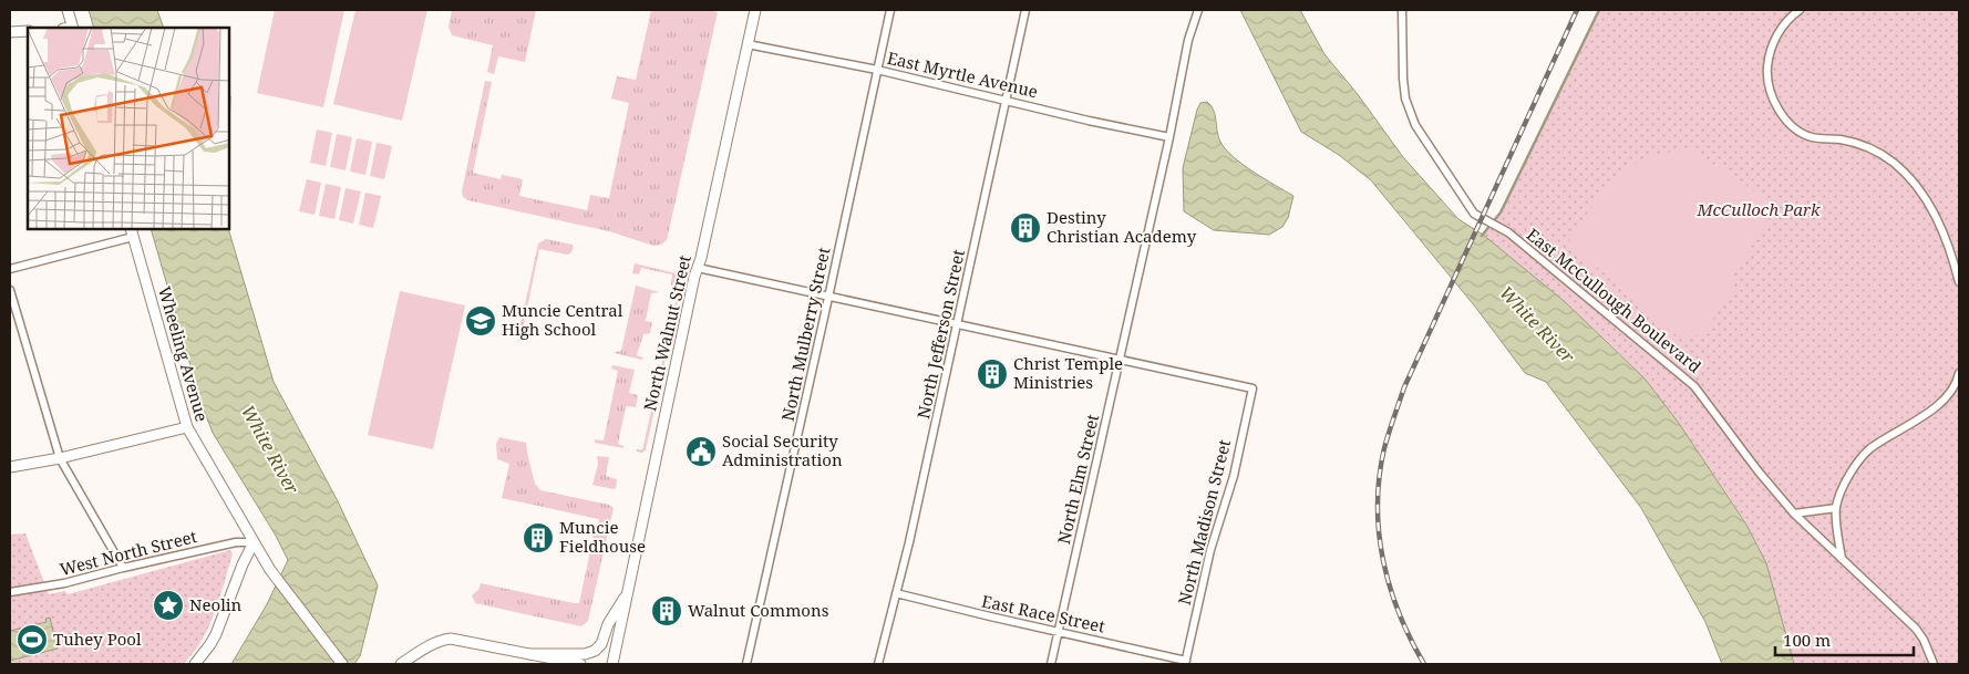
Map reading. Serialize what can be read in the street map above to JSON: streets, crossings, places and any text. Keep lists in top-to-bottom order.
{
  "streets": {
    "main road": ["North Walnut Street", "Wheeling Avenue"],
    "street": [
      "East Myrtle Avenue",
      "East McCullough Boulevard",
      "North Mulberry Street",
      "North Jefferson Street",
      "North Elm Street",
      "North Madison Street",
      "West North Street",
      "East Race Street"
    ]
  },
  "crossings": [
    ["East Myrtle Avenue", "North Walnut Street"],
    ["East Myrtle Avenue", "North Mulberry Street"],
    ["East Myrtle Avenue", "North Jefferson Street"],
    ["East Myrtle Avenue", "North Elm Street"],
    ["North Jefferson Street", "East Race Street"],
    ["Wheeling Avenue", "West North Street"],
    ["North Elm Street", "North Madison Street"],
    ["North Elm Street", "East Race Street"],
    ["North Madison Street", "East Race Street"]
  ],
  "water": ["White River"],
  "parks": ["McCulloch Park"],
  "places": {
    "building": [
      "Destiny Christian Academy",
      "Christ Temple Ministries",
      "Muncie Fieldhouse",
      "Walnut Commons"
    ],
    "school or university": ["Muncie Central High School"],
    "public building": ["Social Security Administration"],
    "place": ["Neolin"],
    "sports": ["Tuhey Pool"]
  },
  "scale_bar": "100 m"
}
